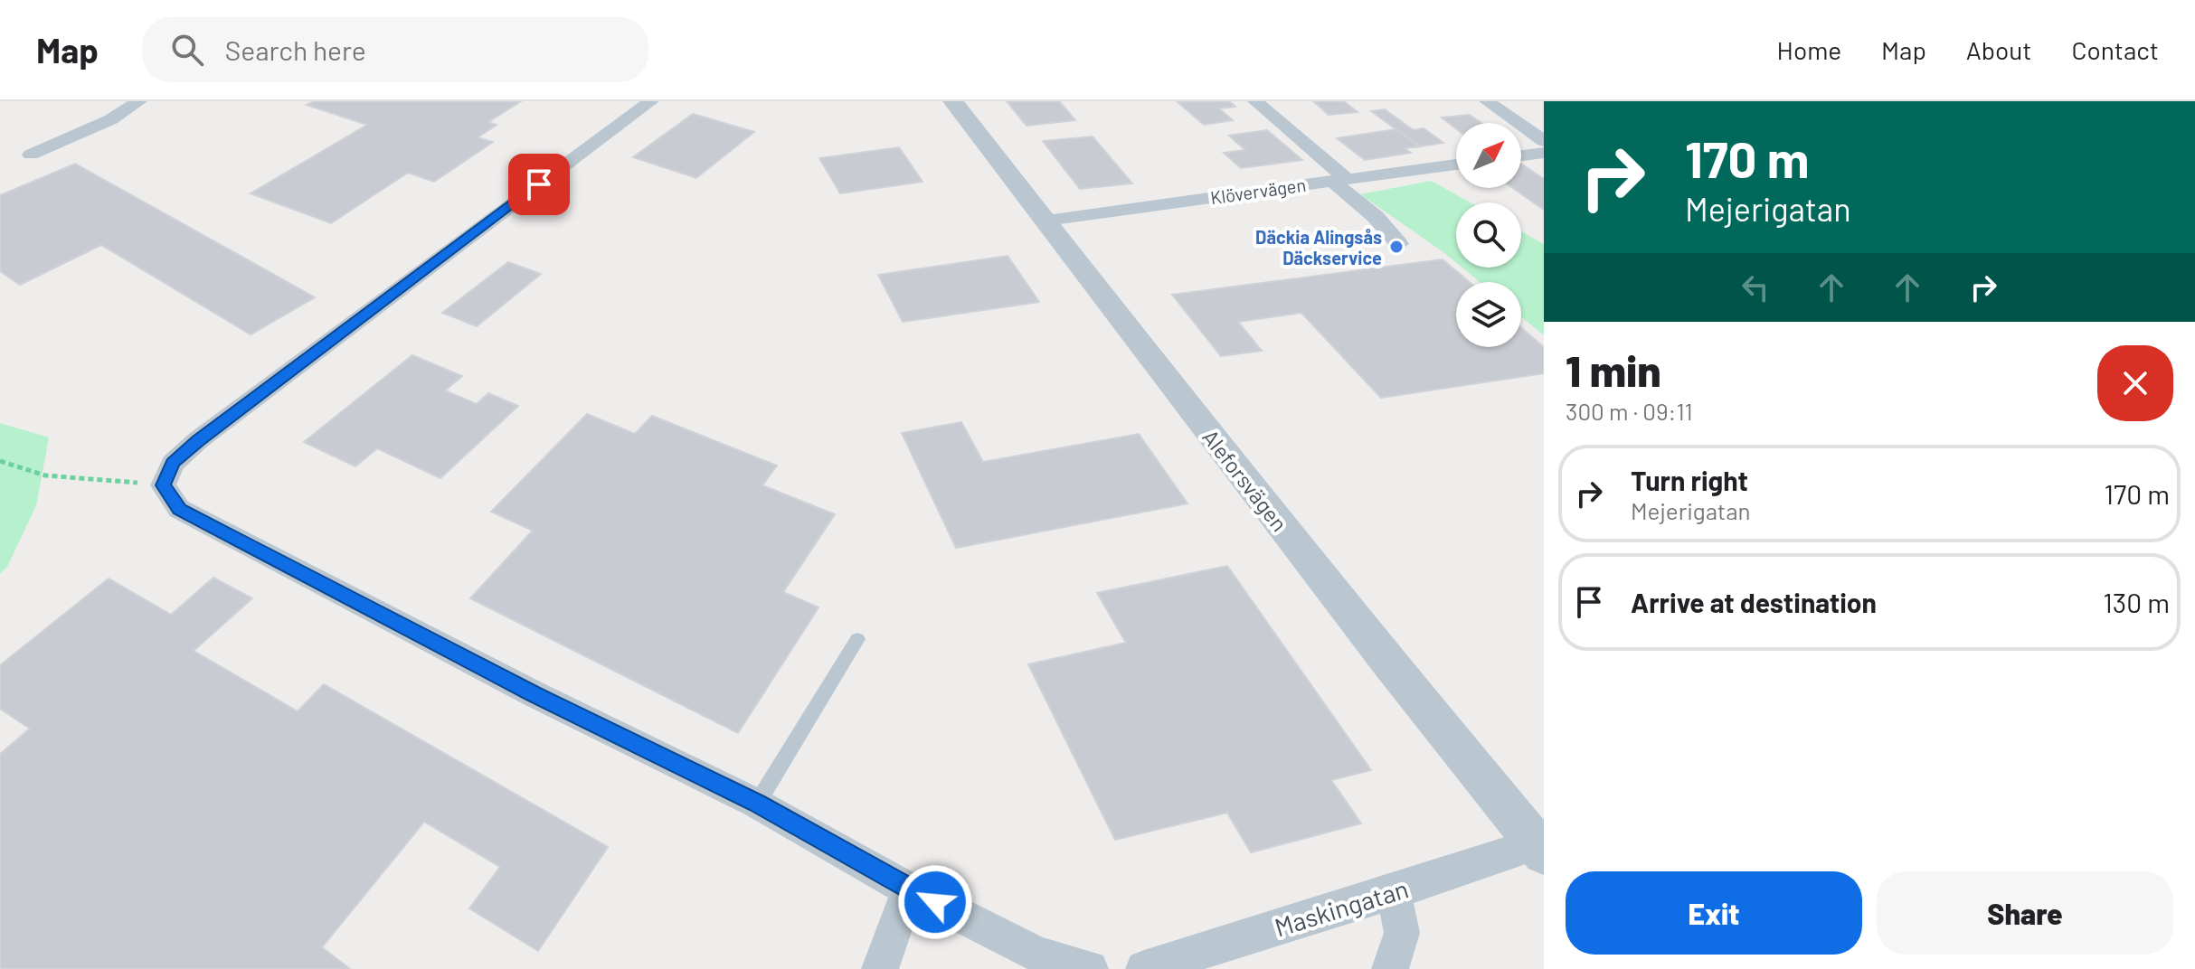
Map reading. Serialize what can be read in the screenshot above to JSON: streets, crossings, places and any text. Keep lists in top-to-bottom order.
{
  "streets": {
    "street": ["Klövervägen", "Aleforsvägen", "Maskingatan"]
  },
  "crossings": [
    ["Klövervägen", "Aleforsvägen"],
    ["Aleforsvägen", "Maskingatan"]
  ],
  "places": ["Däckia Alingsås Däckservice"],
  "north": "top right",
  "page": {
    "header": "Map",
    "search": "Search here",
    "nav": [
      "Home",
      "Map",
      "About",
      "Contact"
    ],
    "turn": ["170 m", "Mejerigatan"],
    "heading": ["1 min", "300 m · 09:11"],
    "list": [
      {
        "name": "Turn right",
        "note": "Mejerigatan",
        "value": "170 m"
      },
      {
        "name": "Arrive at destination",
        "value": "130 m"
      }
    ],
    "buttons": ["Exit", "Share"]
  }
}
